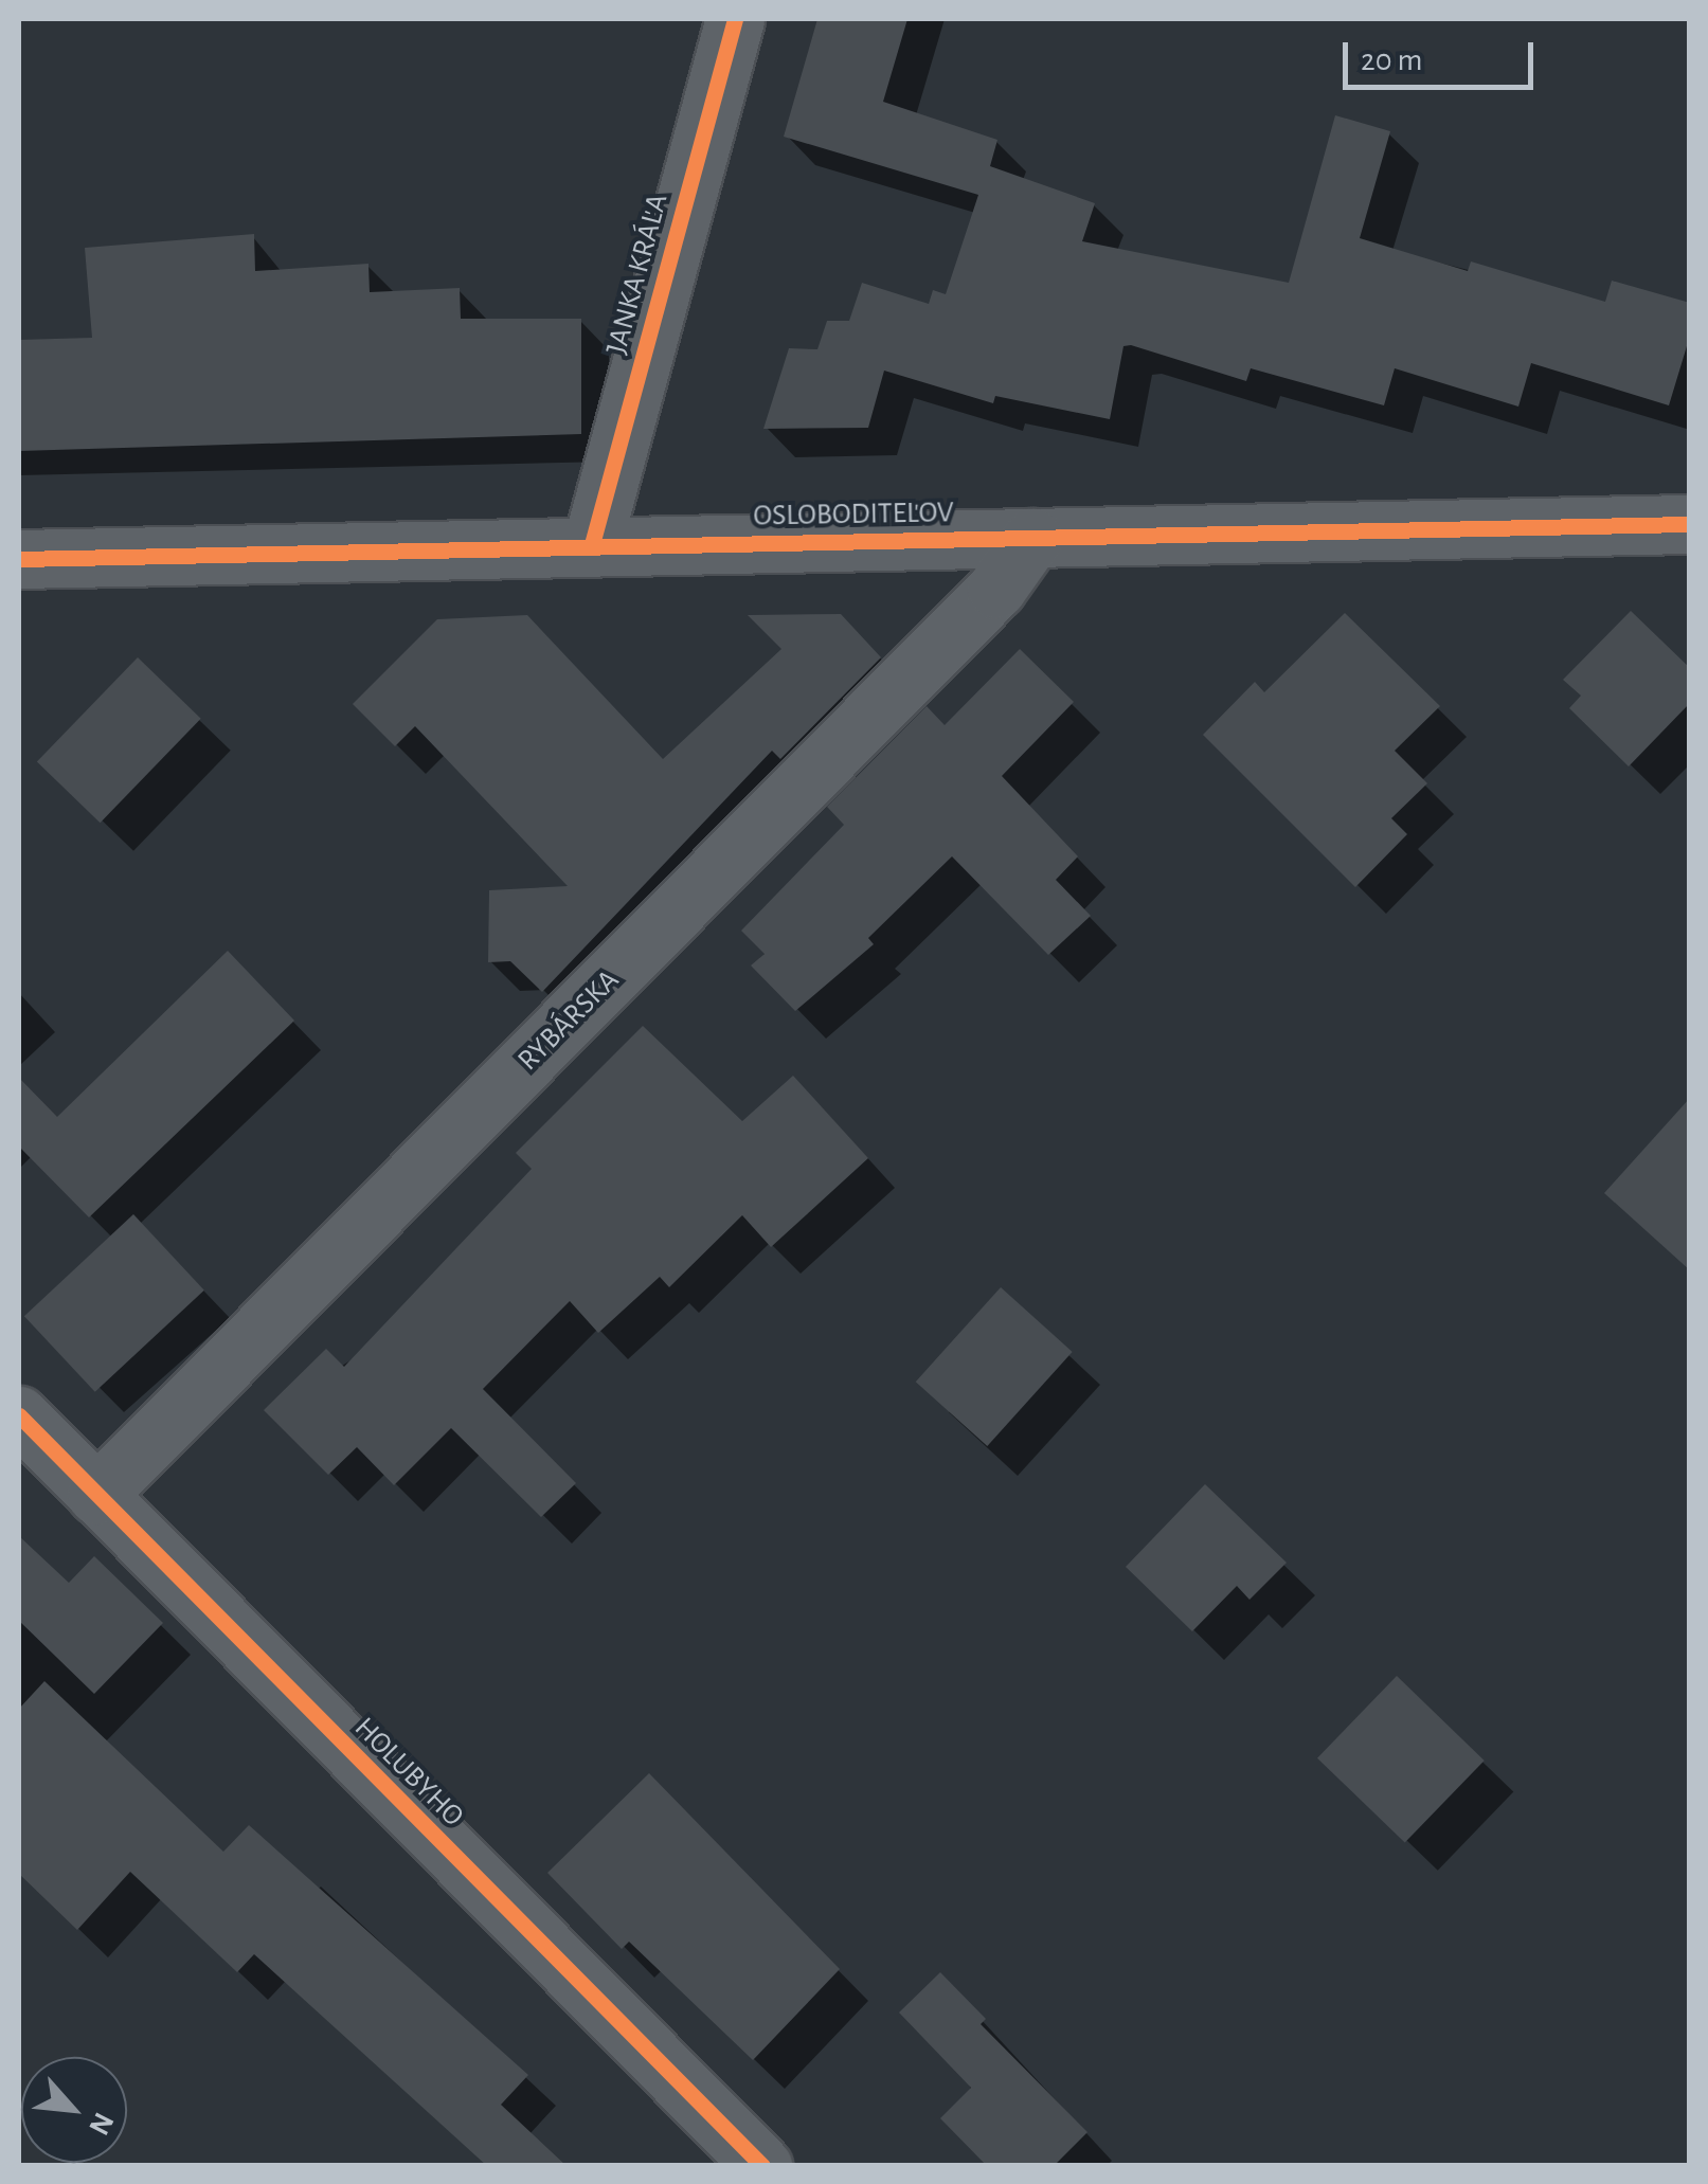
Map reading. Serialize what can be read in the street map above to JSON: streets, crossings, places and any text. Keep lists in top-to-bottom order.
{
  "streets": {
    "street": [
      "JANKA KRÁĽA",
      "OSLOBODITEĽOV",
      "RYBÁRSKA",
      "HOLUBYHO"
    ]
  },
  "crossings": [
    ["JANKA KRÁĽA", "OSLOBODITEĽOV"],
    ["OSLOBODITEĽOV", "RYBÁRSKA"],
    ["RYBÁRSKA", "HOLUBYHO"]
  ],
  "scale_bar": "20 m",
  "north": "bottom right"
}
